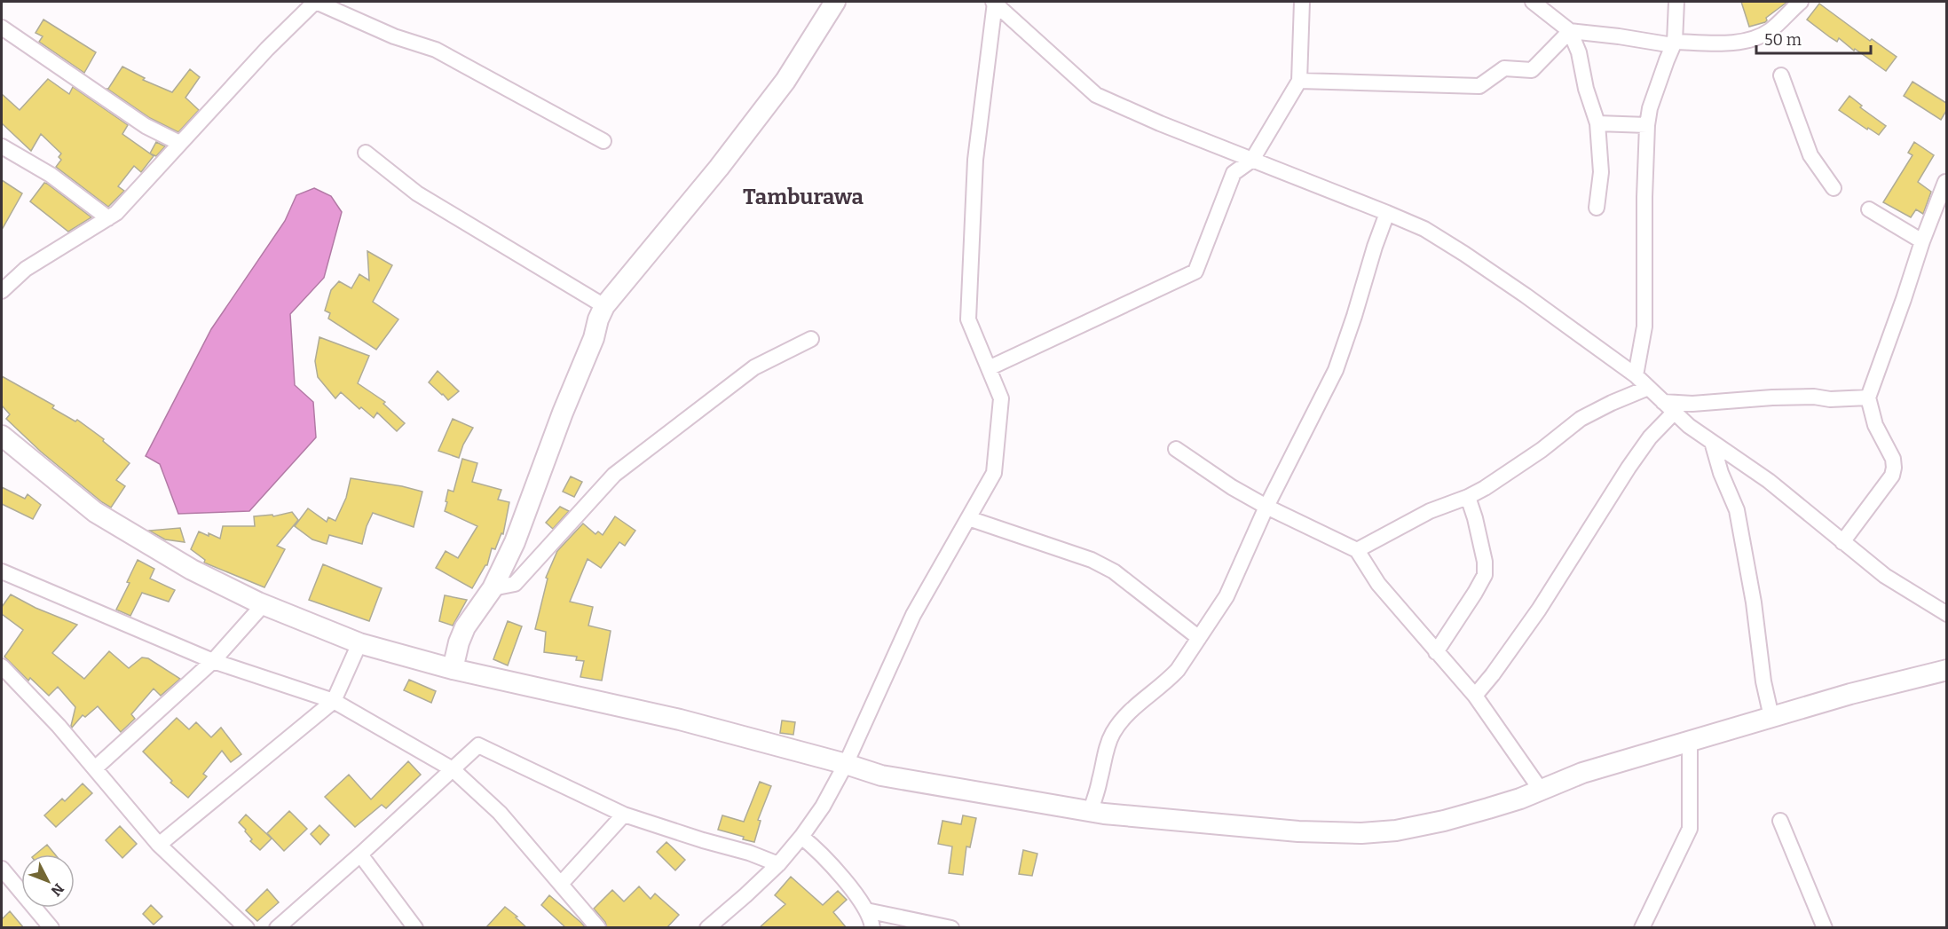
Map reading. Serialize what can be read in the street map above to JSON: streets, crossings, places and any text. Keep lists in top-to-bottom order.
{
  "districts": ["Tamburawa"],
  "scale_bar": "50 m",
  "north": "bottom right"
}
